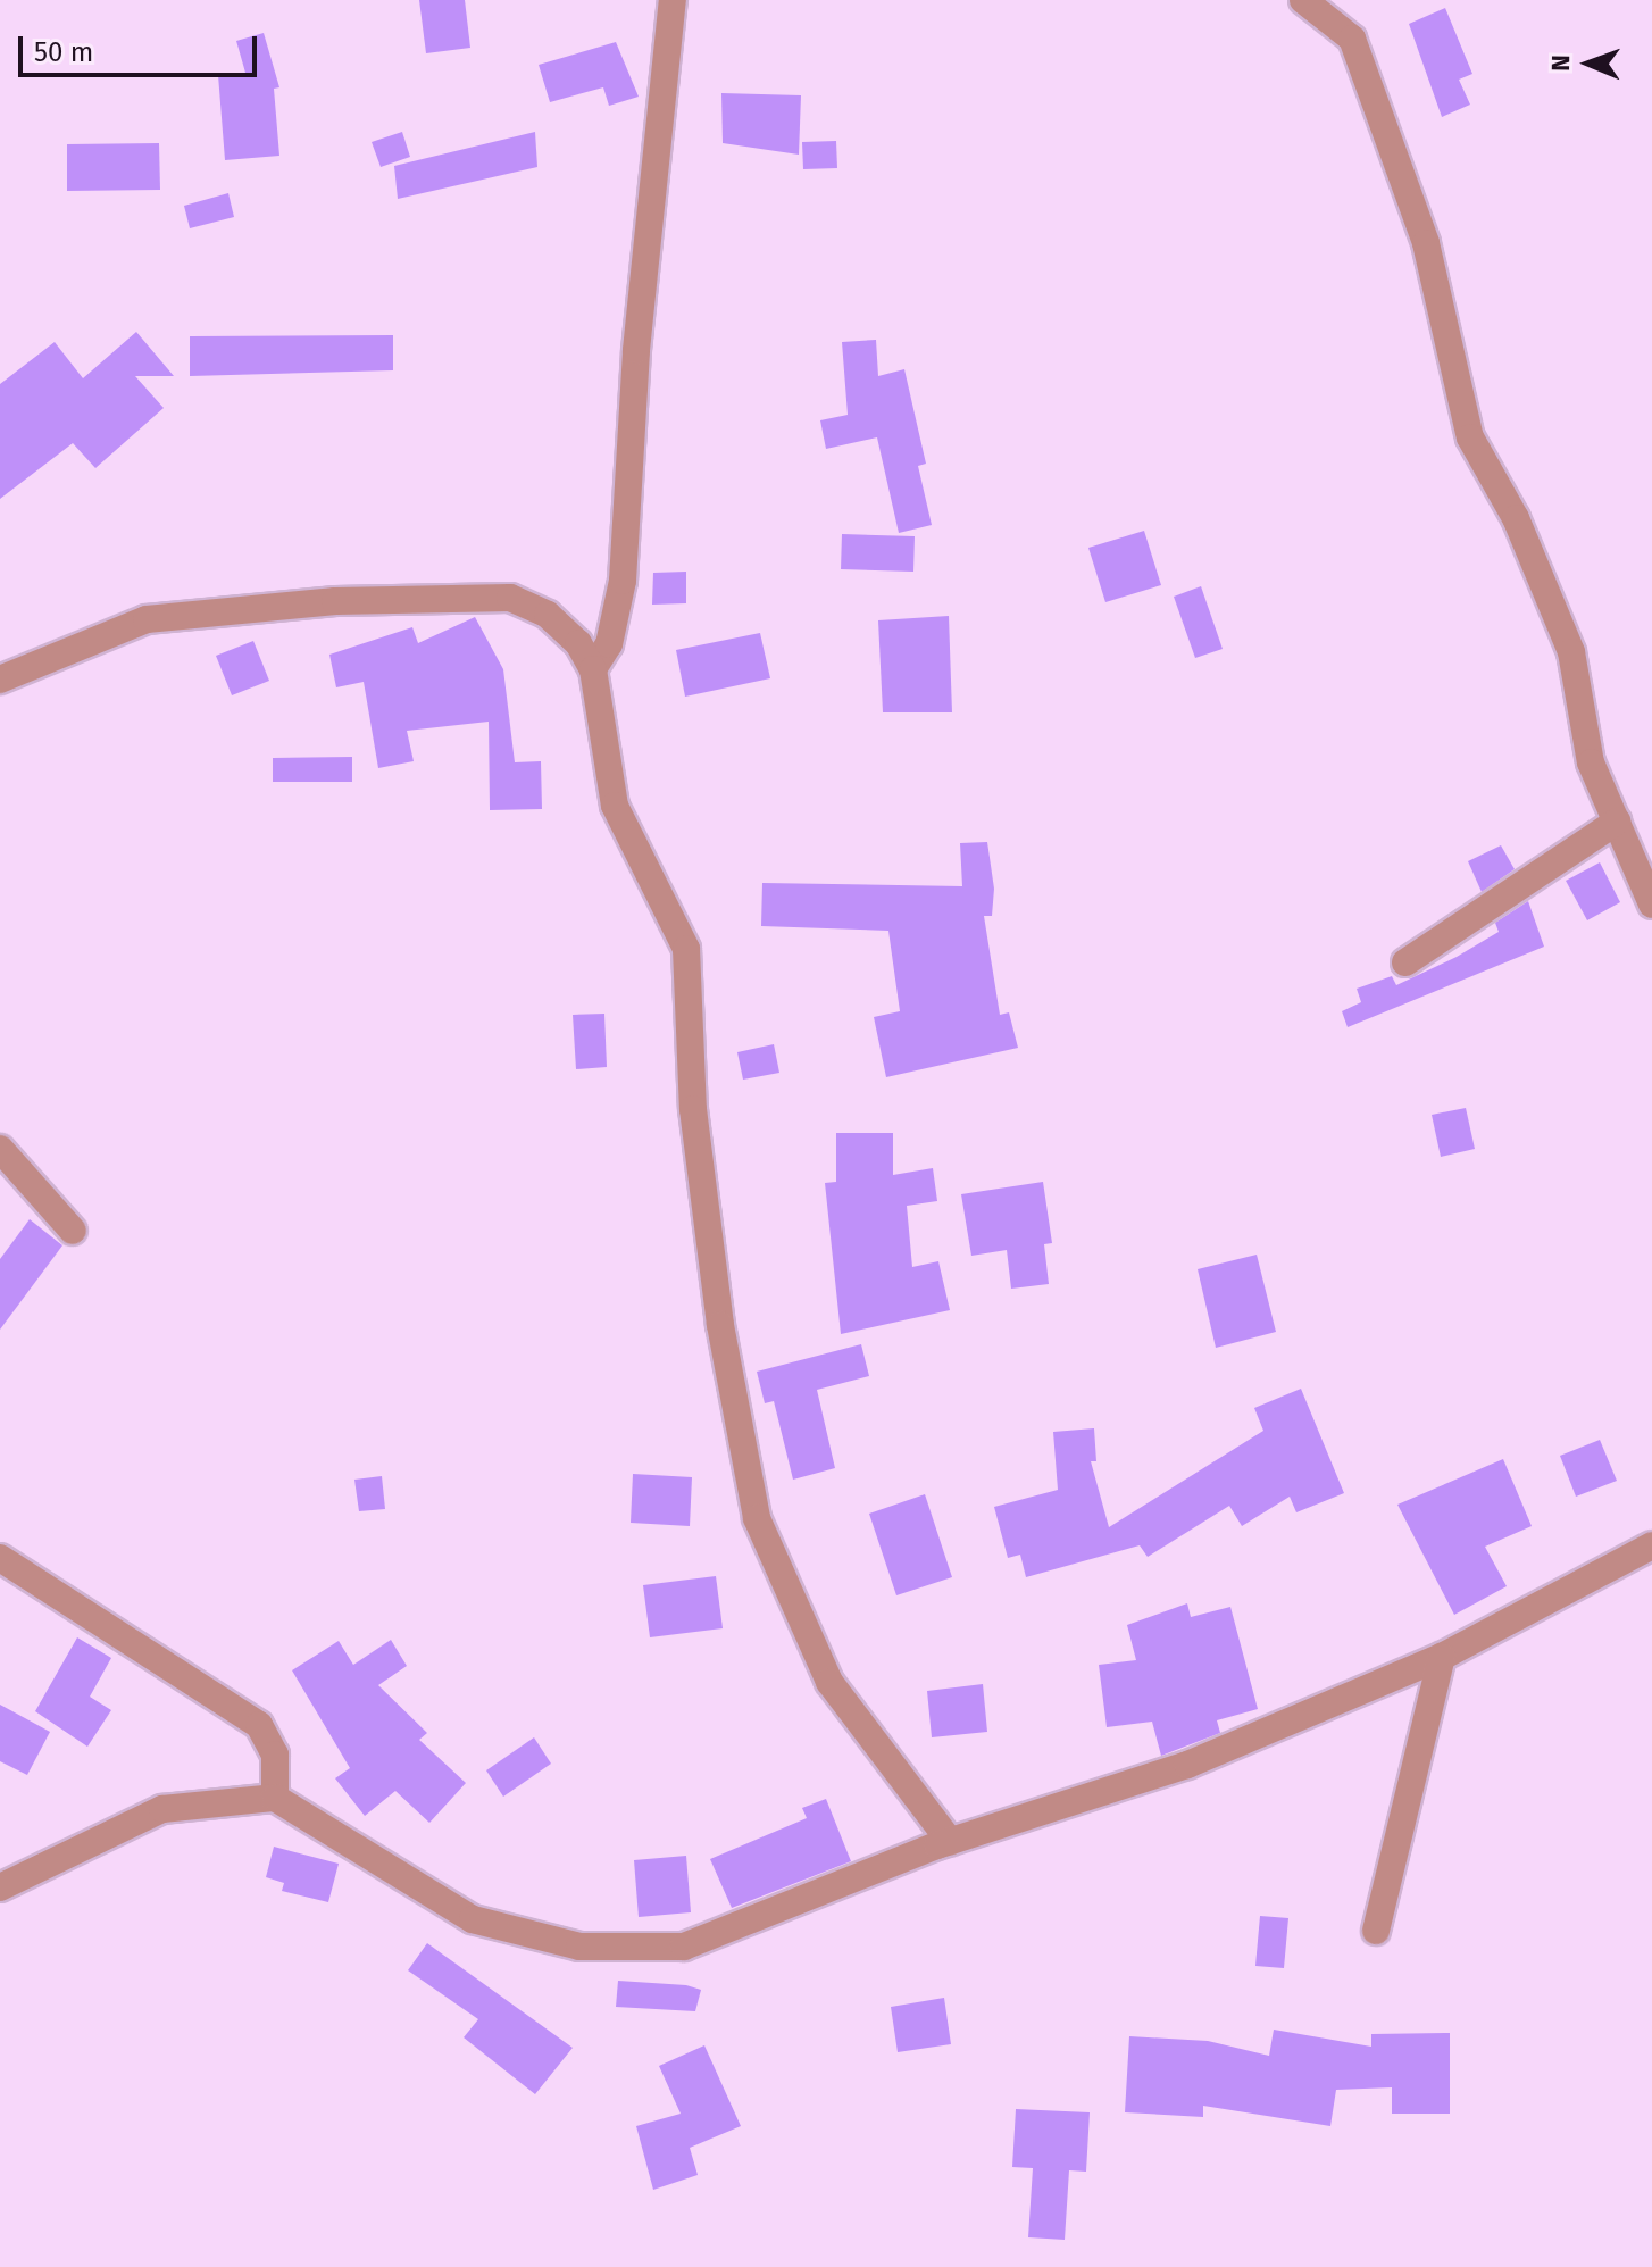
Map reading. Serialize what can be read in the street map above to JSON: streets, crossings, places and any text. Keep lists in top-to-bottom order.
{
  "scale_bar": "50 m",
  "north": "left"
}
